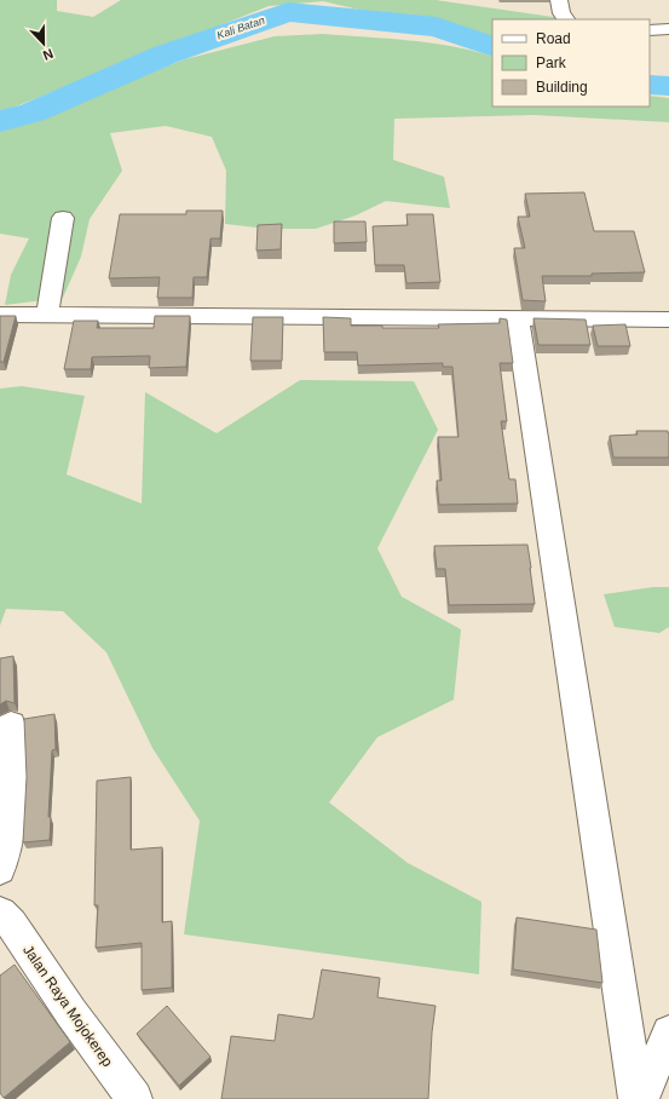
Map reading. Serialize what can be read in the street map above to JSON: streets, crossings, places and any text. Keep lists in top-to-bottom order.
{
  "streets": {
    "street": ["Jalan Raya Mojokerep"]
  },
  "water": ["Kali Batan"],
  "legend": ["Road", "Park", "Building"],
  "north": "bottom"
}
